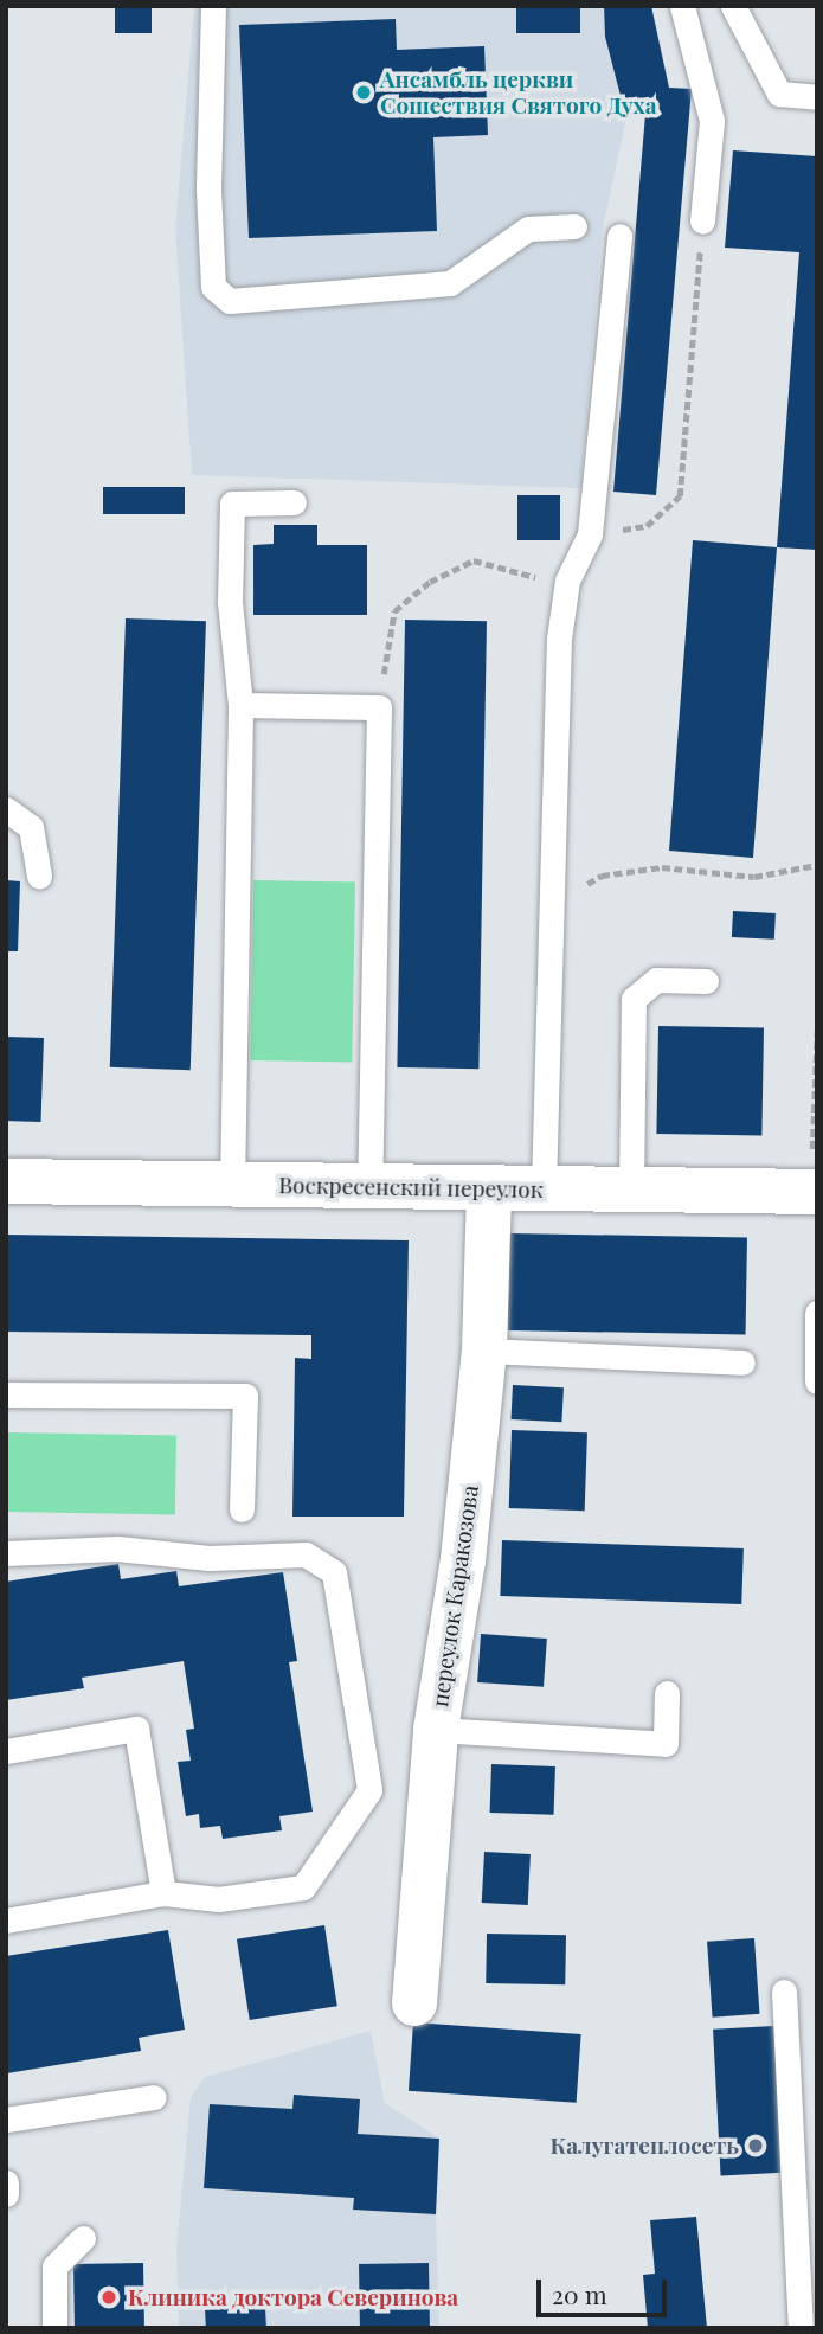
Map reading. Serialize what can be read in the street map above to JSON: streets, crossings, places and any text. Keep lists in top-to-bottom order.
{
  "streets": {
    "street": ["Воскресенский переулок", "переулок Каракозова"]
  },
  "crossings": [
    ["Воскресенский переулок", "переулок Каракозова"]
  ],
  "places": ["Ансамбль церкви Сошествия Святого Духа", "Калугатеплосеть", "Клиника доктора Северинова"],
  "scale_bar": "20 m"
}
